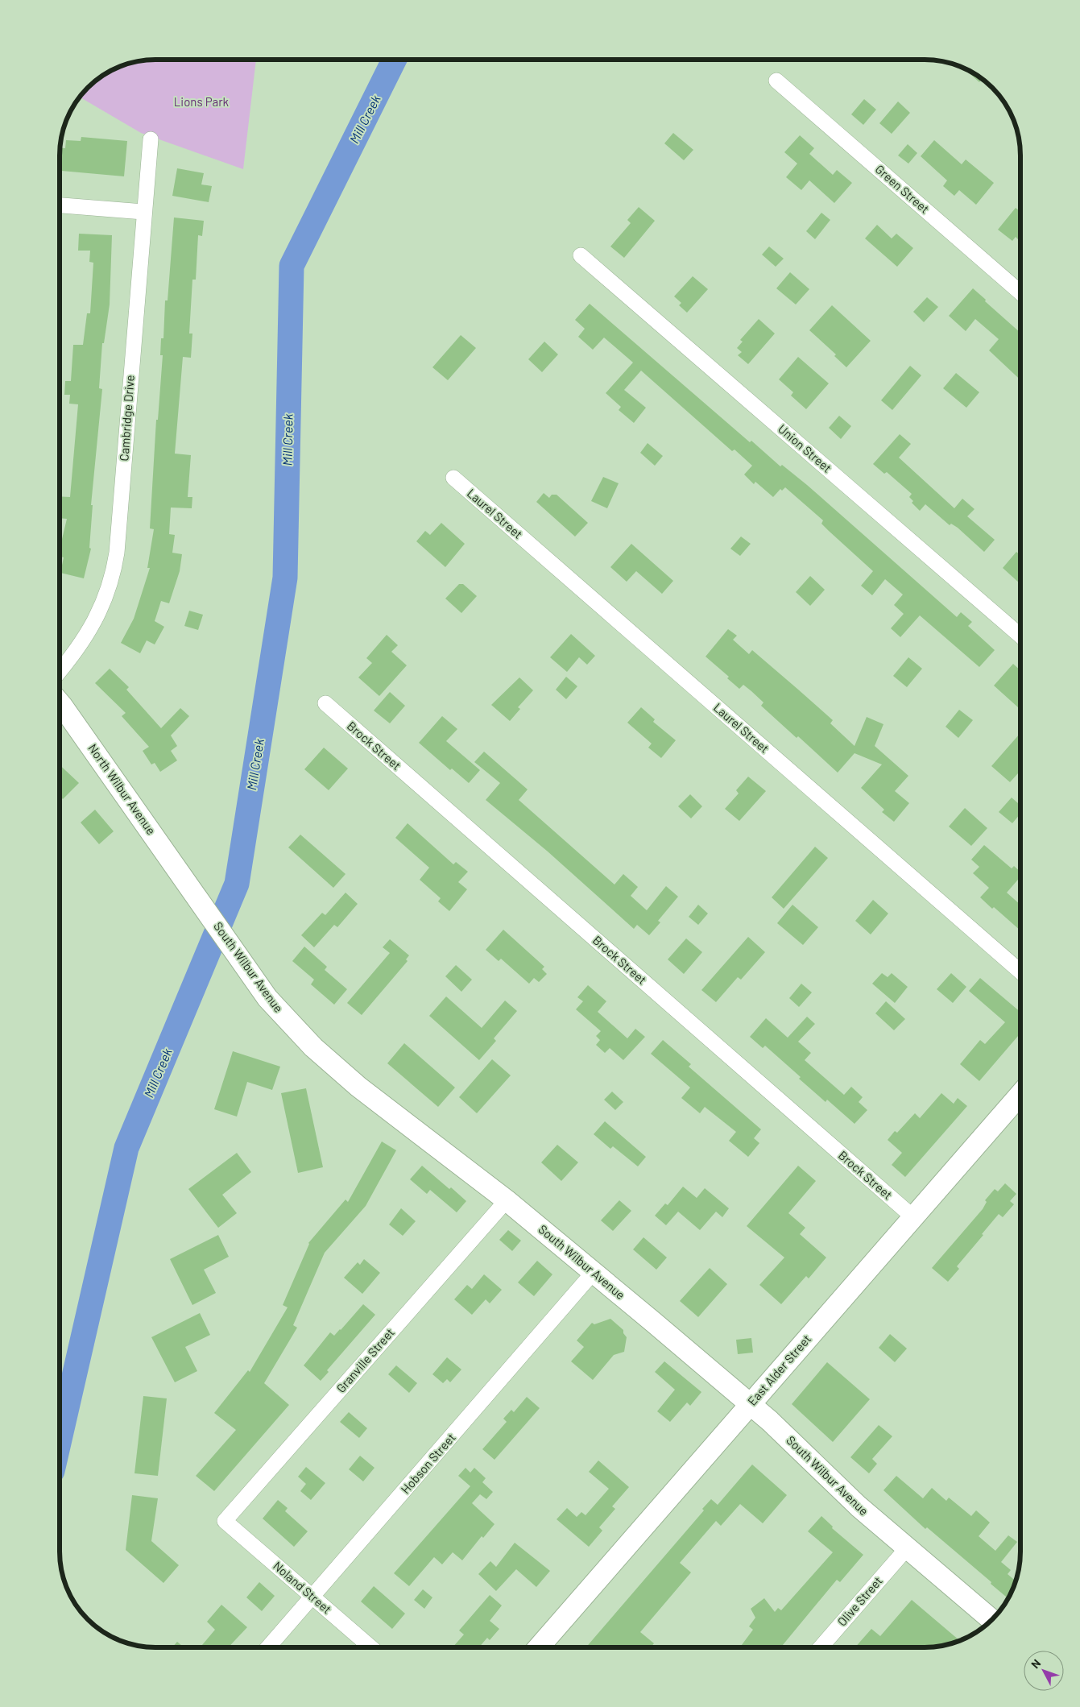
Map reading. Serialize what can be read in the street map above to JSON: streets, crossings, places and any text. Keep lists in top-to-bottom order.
{
  "streets": {
    "main road": ["North Wilbur Avenue", "South Wilbur Avenue", "East Alder Street"],
    "street": [
      "Green Street",
      "Cambridge Drive",
      "Union Street",
      "Laurel Street",
      "Brock Street",
      "Granville Street",
      "Hobson Street",
      "Noland Street",
      "Olive Street"
    ]
  },
  "crossings": [
    ["Brock Street", "East Alder Street"],
    ["North Wilbur Avenue", "South Wilbur Avenue"],
    ["South Wilbur Avenue", "Granville Street"],
    ["South Wilbur Avenue", "East Alder Street"],
    ["South Wilbur Avenue", "Hobson Street"],
    ["South Wilbur Avenue", "Olive Street"],
    ["Granville Street", "Noland Street"],
    ["Hobson Street", "Noland Street"]
  ],
  "water": ["Mill Creek"],
  "parks": ["Lions Park"],
  "north": "top left"
}
